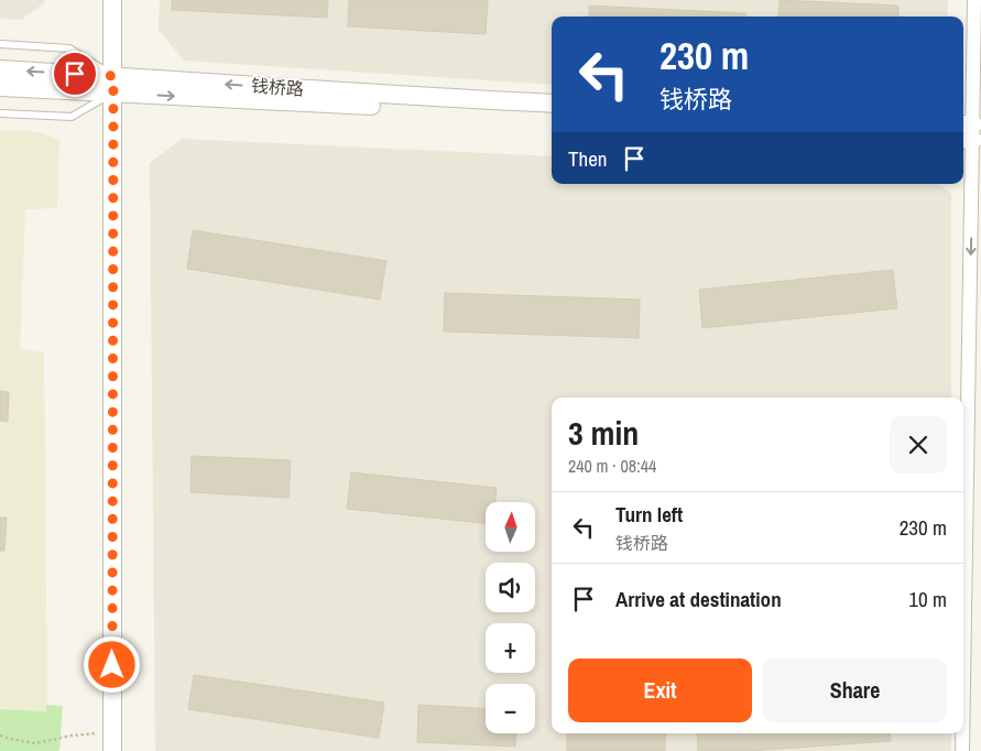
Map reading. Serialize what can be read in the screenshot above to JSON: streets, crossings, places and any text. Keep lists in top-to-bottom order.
{
  "streets": {
    "street": ["钱桥路"]
  },
  "north": "top",
  "page": {
    "turn": ["230 m", "钱桥路"],
    "then": "Then",
    "heading": ["3 min", "240 m · 08:44"],
    "list": [
      {
        "name": "Turn left",
        "note": "钱桥路",
        "value": "230 m"
      },
      {
        "name": "Arrive at destination",
        "value": "10 m"
      }
    ],
    "map_buttons": ["+", "−"],
    "buttons": ["Exit", "Share"]
  }
}
